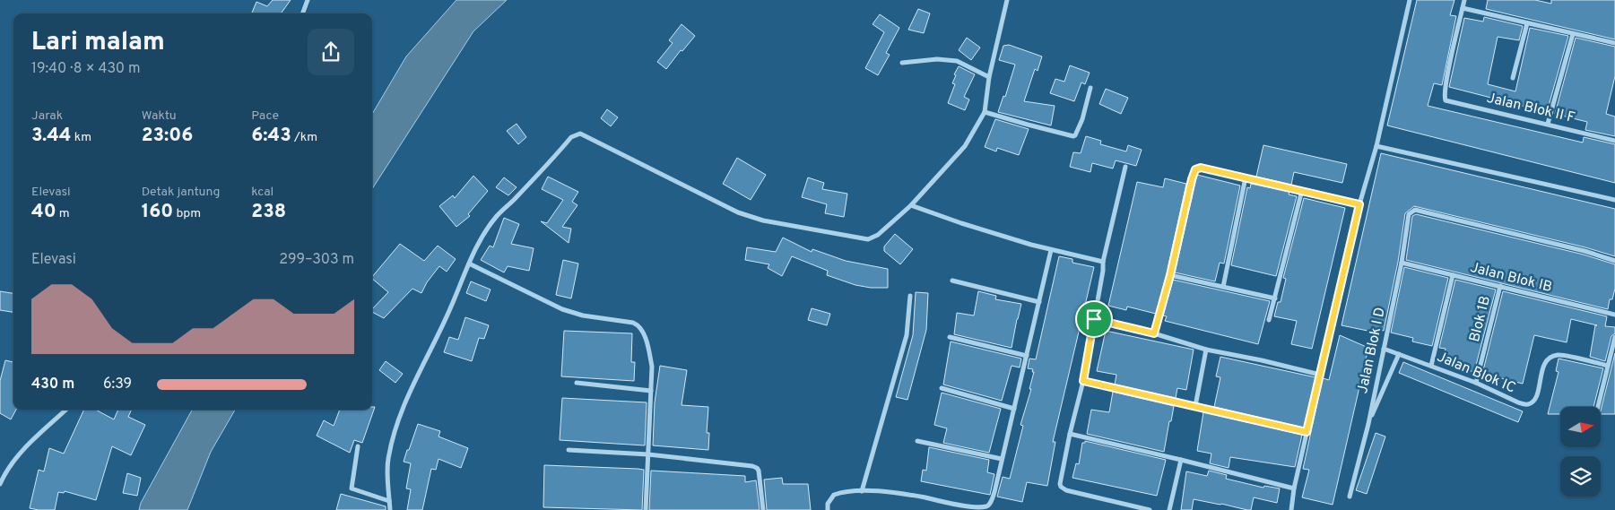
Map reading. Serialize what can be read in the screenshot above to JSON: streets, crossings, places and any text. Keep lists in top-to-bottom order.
{
  "streets": {
    "street": [
      "Jalan Blok II F",
      "Jalan Blok IB",
      "Blok 1B",
      "Jalan Blok I D",
      "Jalan Blok IC"
    ]
  },
  "crossings": [
    ["Jalan Blok IB", "Blok 1B"],
    ["Jalan Blok IB", "Jalan Blok I D"],
    ["Blok 1B", "Jalan Blok IC"],
    ["Jalan Blok I D", "Jalan Blok IC"]
  ],
  "north": "right",
  "page": {
    "heading": ["Lari malam", "19:40 · 8 × 430 m"],
    "stats": [
      ["Jarak", "3.44 km"],
      ["Waktu", "23:06"],
      ["Pace", "6:43 /km"],
      ["Elevasi", "40 m"],
      ["Detak jantung", "160 bpm"],
      ["kcal", "238"]
    ],
    "chart": ["Elevasi", "299–303 m"],
    "list": [
      {
        "name": "430 m",
        "note": "6:39"
      }
    ]
  }
}
